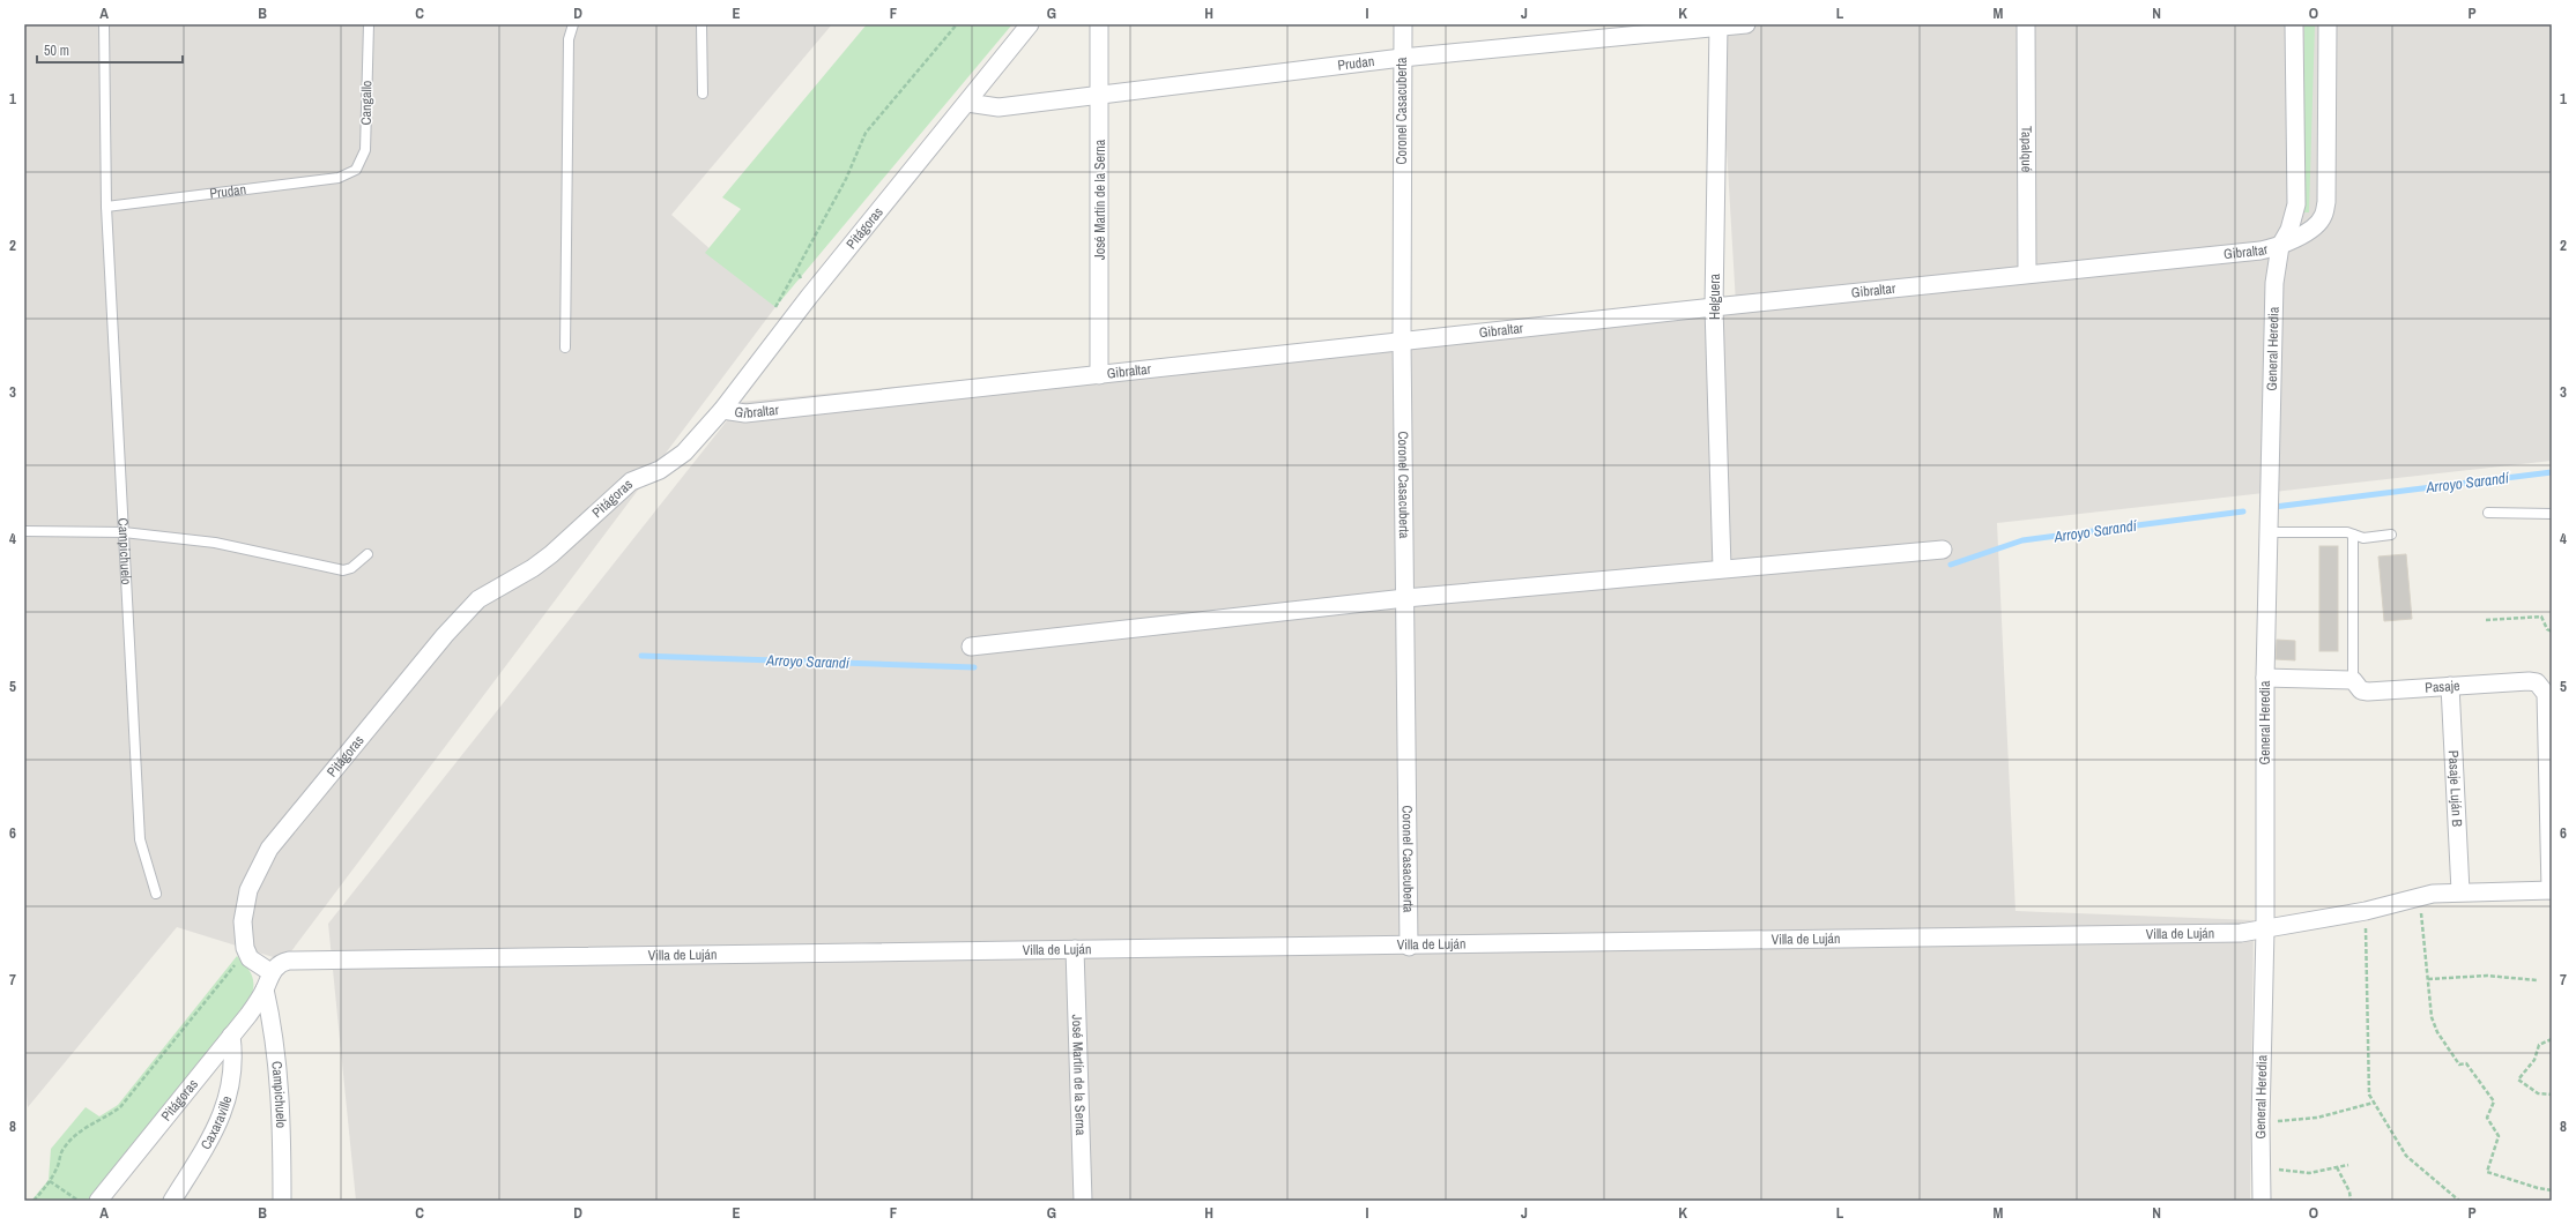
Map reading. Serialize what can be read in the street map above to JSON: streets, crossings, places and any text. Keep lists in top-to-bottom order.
{
  "streets": {
    "street": [
      "Prudan",
      "Coronel Casacuberta",
      "Tapalqué",
      "José Martín de la Serna",
      "Pitágoras",
      "Gibraltar",
      "Helguera",
      "General Heredia",
      "Campichuelo",
      "Pasaje",
      "Pasaje Luján B",
      "Villa de Luján",
      "Caxaraville"
    ],
    "lane": ["Cangallo"]
  },
  "crossings": [
    ["Prudan", "Cangallo"],
    ["Prudan", "Coronel Casacuberta"],
    ["Prudan", "José Martín de la Serna"],
    ["Prudan", "Pitágoras"],
    ["Prudan", "Helguera"],
    ["Prudan", "Campichuelo"],
    ["Coronel Casacuberta", "Gibraltar"],
    ["Coronel Casacuberta", "Villa de Luján"],
    ["Tapalqué", "Gibraltar"],
    ["José Martín de la Serna", "Gibraltar"],
    ["José Martín de la Serna", "Villa de Luján"],
    ["Pitágoras", "Gibraltar"],
    ["Pitágoras", "Campichuelo"],
    ["Pitágoras", "Villa de Luján"],
    ["Pitágoras", "Caxaraville"],
    ["Gibraltar", "Helguera"],
    ["Gibraltar", "General Heredia"],
    ["General Heredia", "Villa de Luján"],
    ["Pasaje", "Pasaje Luján B"],
    ["Pasaje", "Villa de Luján"],
    ["Pasaje Luján B", "Villa de Luján"]
  ],
  "water": ["Arroyo Sarandí"],
  "scale_bar": "50 m",
  "grid": {
    "columns": [
      "A",
      "B",
      "C",
      "D",
      "E",
      "F",
      "G",
      "H",
      "I",
      "J",
      "K",
      "L",
      "M",
      "N",
      "O",
      "P"
    ],
    "rows": [
      "1",
      "2",
      "3",
      "4",
      "5",
      "6",
      "7",
      "8"
    ]
  }
}
